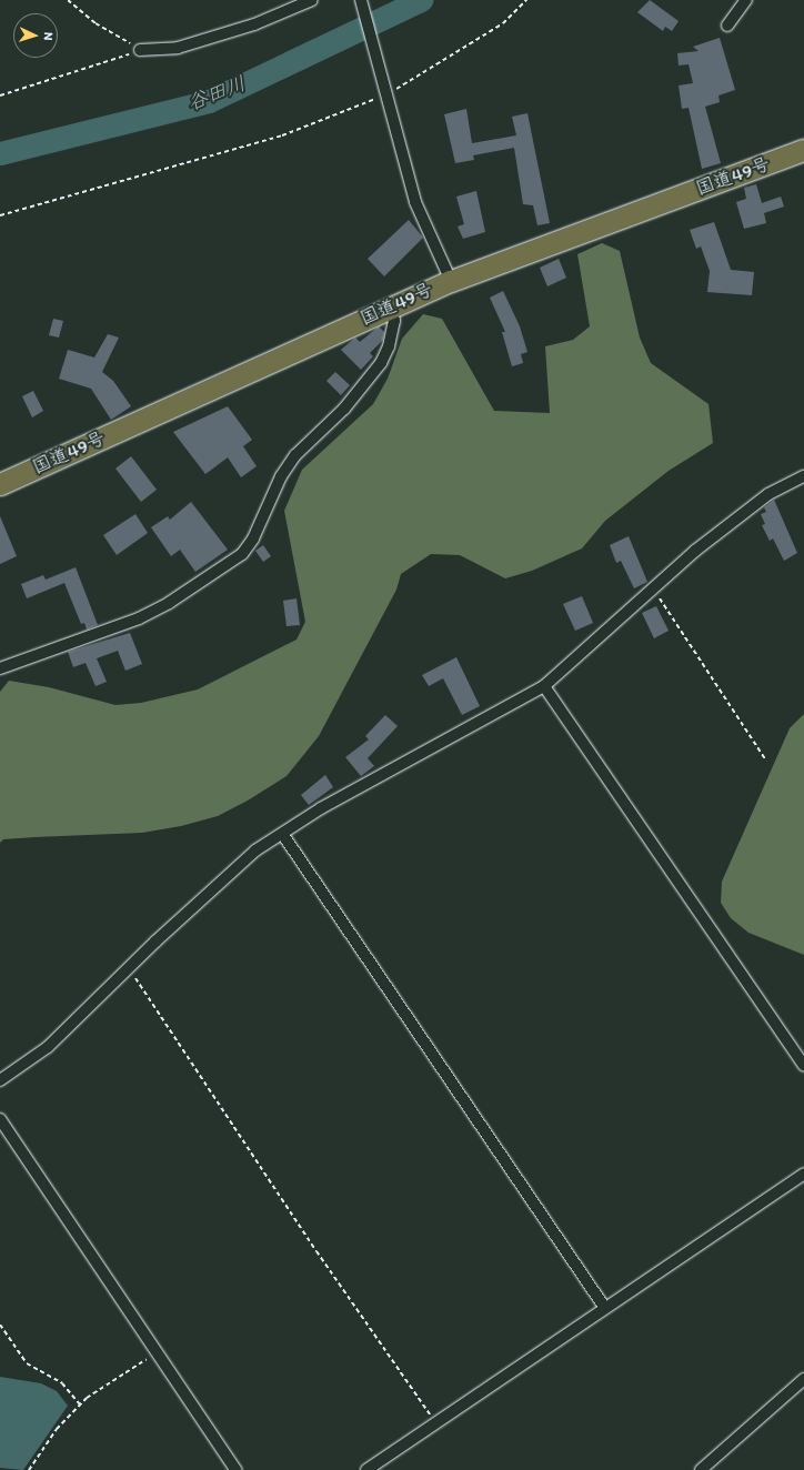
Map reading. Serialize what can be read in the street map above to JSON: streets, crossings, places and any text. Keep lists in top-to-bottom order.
{
  "streets": {
    "highway": ["国道49号"]
  },
  "water": ["谷田川"],
  "north": "right"
}
